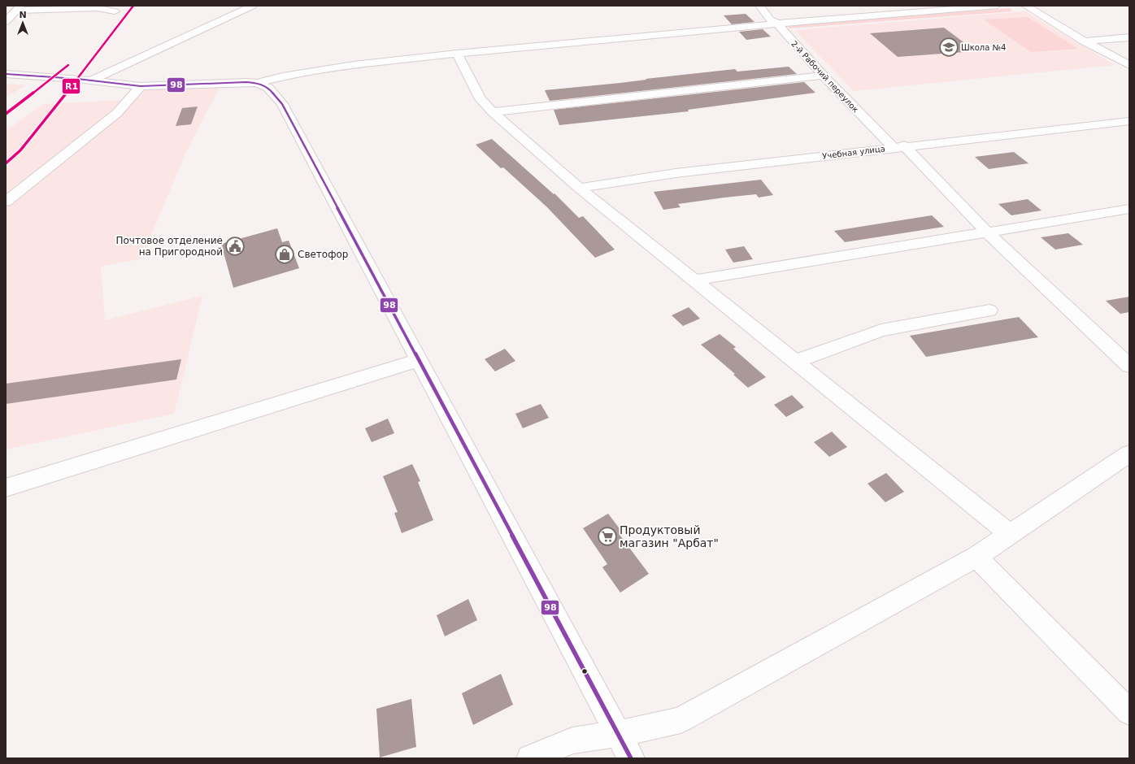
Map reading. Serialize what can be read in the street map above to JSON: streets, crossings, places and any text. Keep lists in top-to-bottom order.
{
  "streets": {
    "street": ["2-й Рабочий переулок", "Учебная улица"]
  },
  "crossings": [
    ["2-й Рабочий переулок", "Учебная улица"]
  ],
  "places": {
    "school or university": ["Школа №4"],
    "public building": ["Почтовое отделение на Пригородной"],
    "shop": ["Светофор"],
    "supermarket": ["Продуктовый магазин \"Арбат\""]
  },
  "lines": ["transit line R1", "transit line 98"],
  "north": "top"
}
